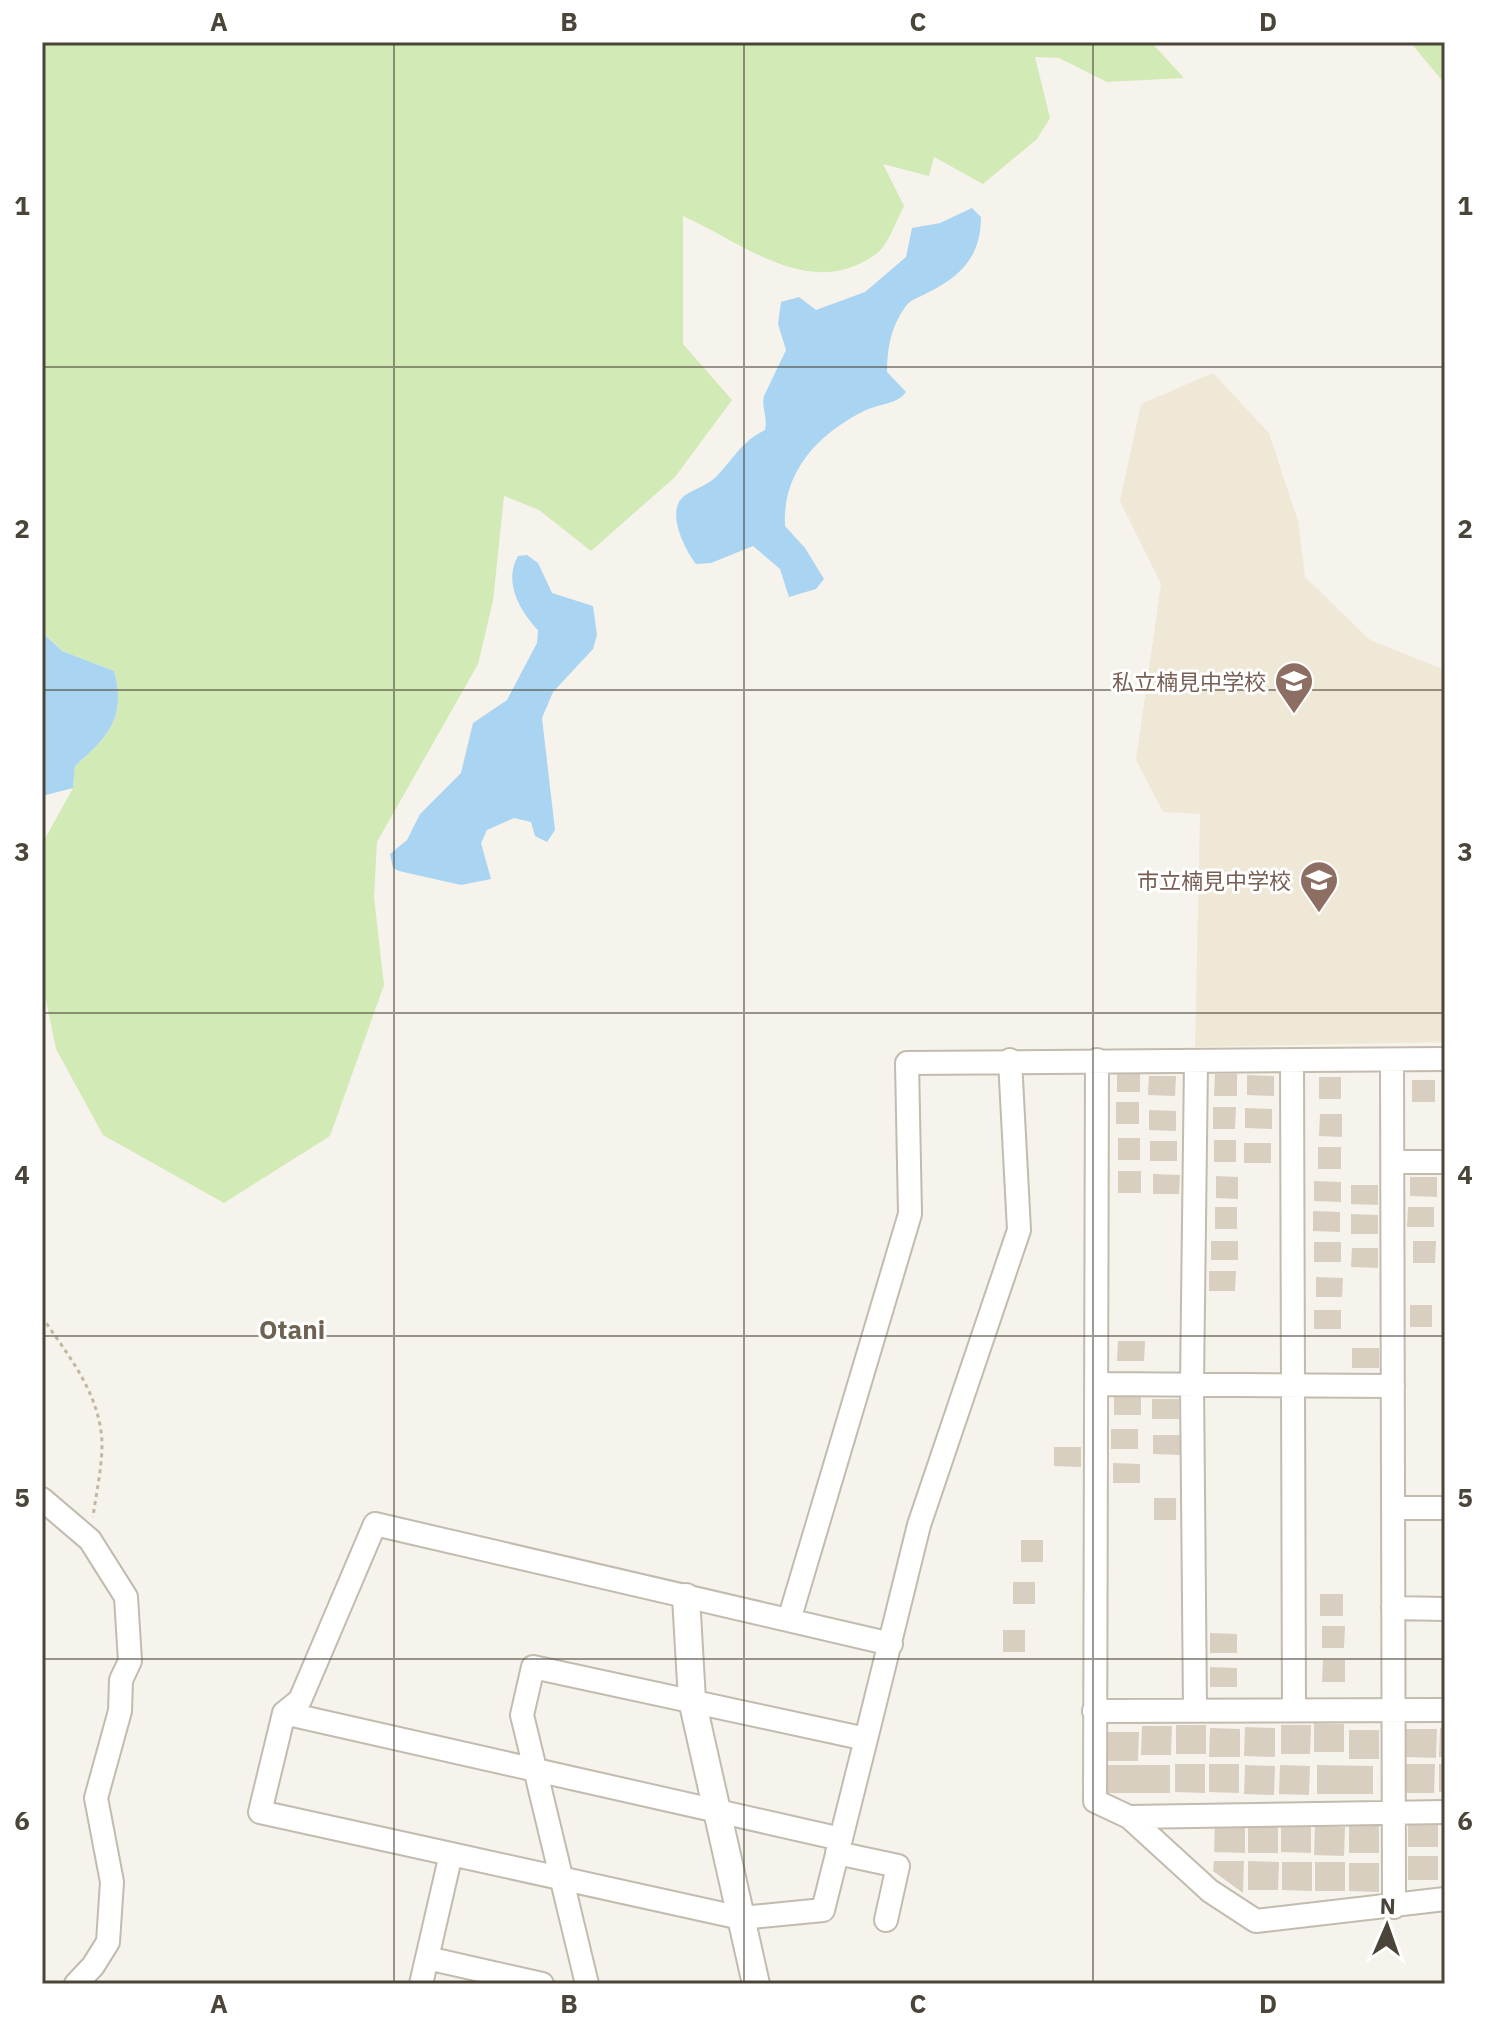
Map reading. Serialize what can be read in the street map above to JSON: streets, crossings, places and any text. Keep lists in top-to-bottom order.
{
  "districts": ["Otani"],
  "places": {
    "school or university": ["私立楠見中学校", "市立楠見中学校"]
  },
  "north": "top",
  "grid": {
    "columns": [
      "A",
      "B",
      "C",
      "D"
    ],
    "rows": [
      "1",
      "2",
      "3",
      "4",
      "5",
      "6"
    ]
  }
}
